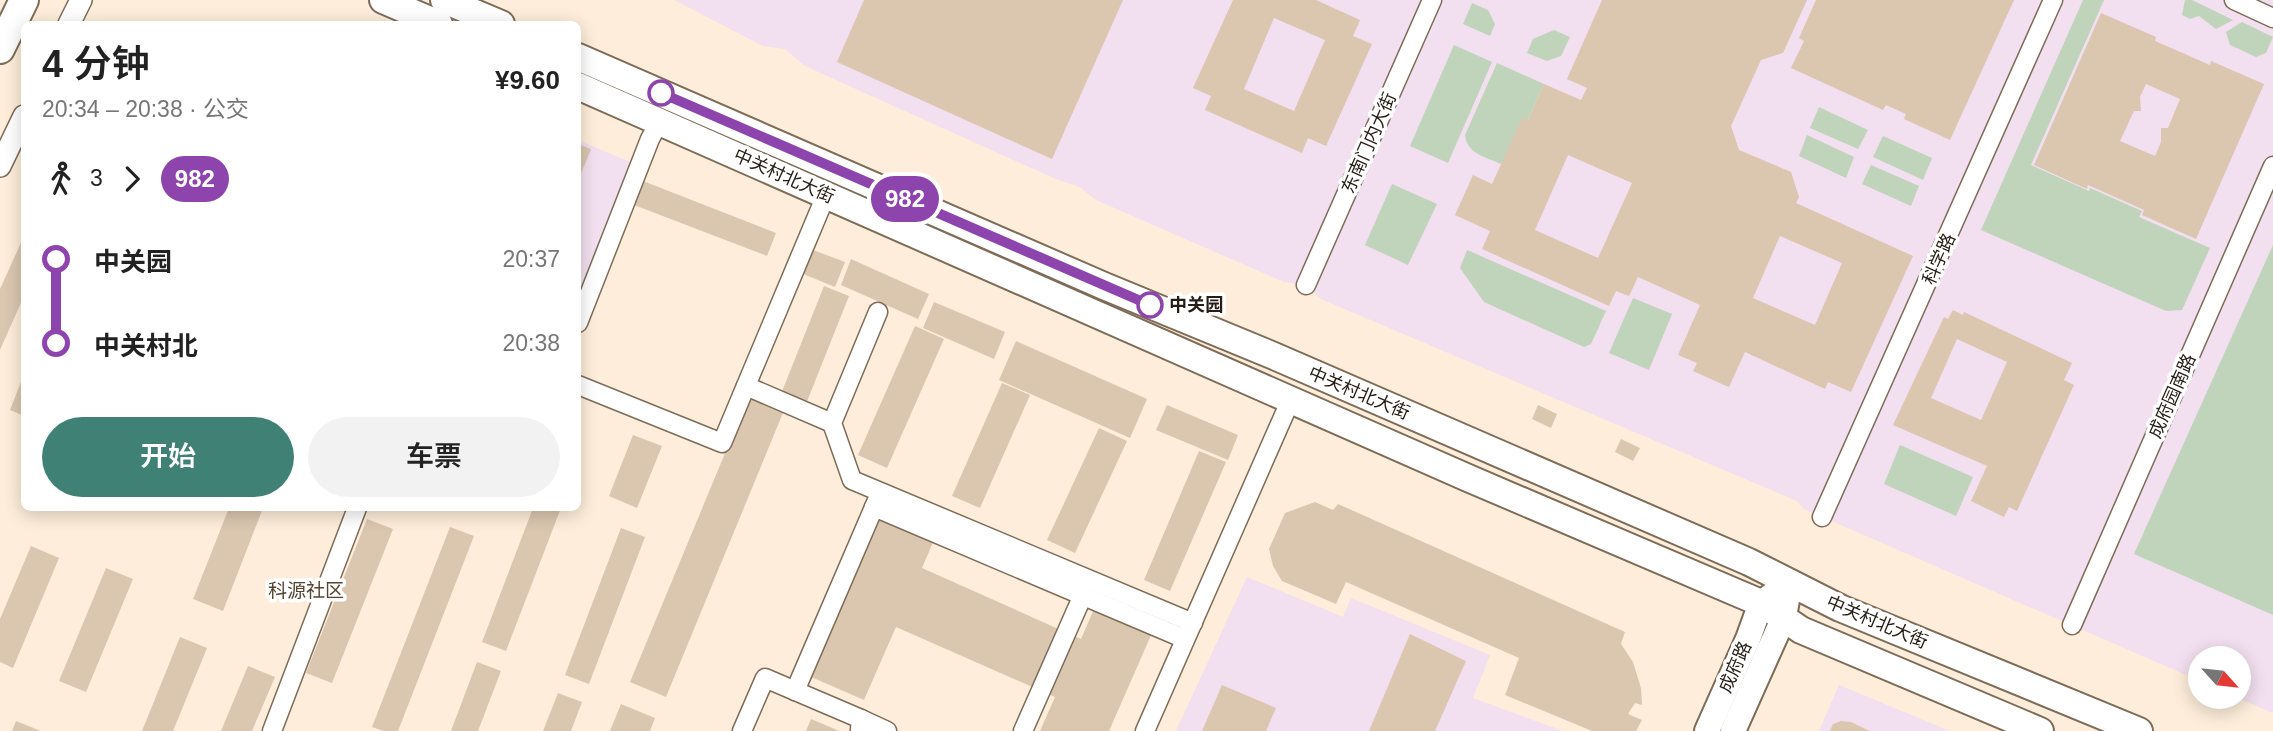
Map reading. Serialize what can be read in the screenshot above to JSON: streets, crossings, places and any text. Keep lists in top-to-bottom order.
{
  "streets": {
    "main road": ["中关村北大街", "成府路"],
    "street": ["东南门内大街", "科学路", "成府园南路"]
  },
  "crossings": [
    ["中关村北大街", "成府路"]
  ],
  "districts": ["科源社区"],
  "places": ["中关园"],
  "lines": ["bus line 982"],
  "north": "bottom right",
  "page": {
    "on_map": "982",
    "heading": ["4 分钟", "20:34 – 20:38 · 公交", "¥9.60"],
    "legs": ["3", "982"],
    "list": [
      {
        "name": "中关园",
        "value": "20:37"
      },
      {
        "name": "中关村北",
        "value": "20:38"
      }
    ],
    "buttons": ["开始", "车票"]
  }
}
